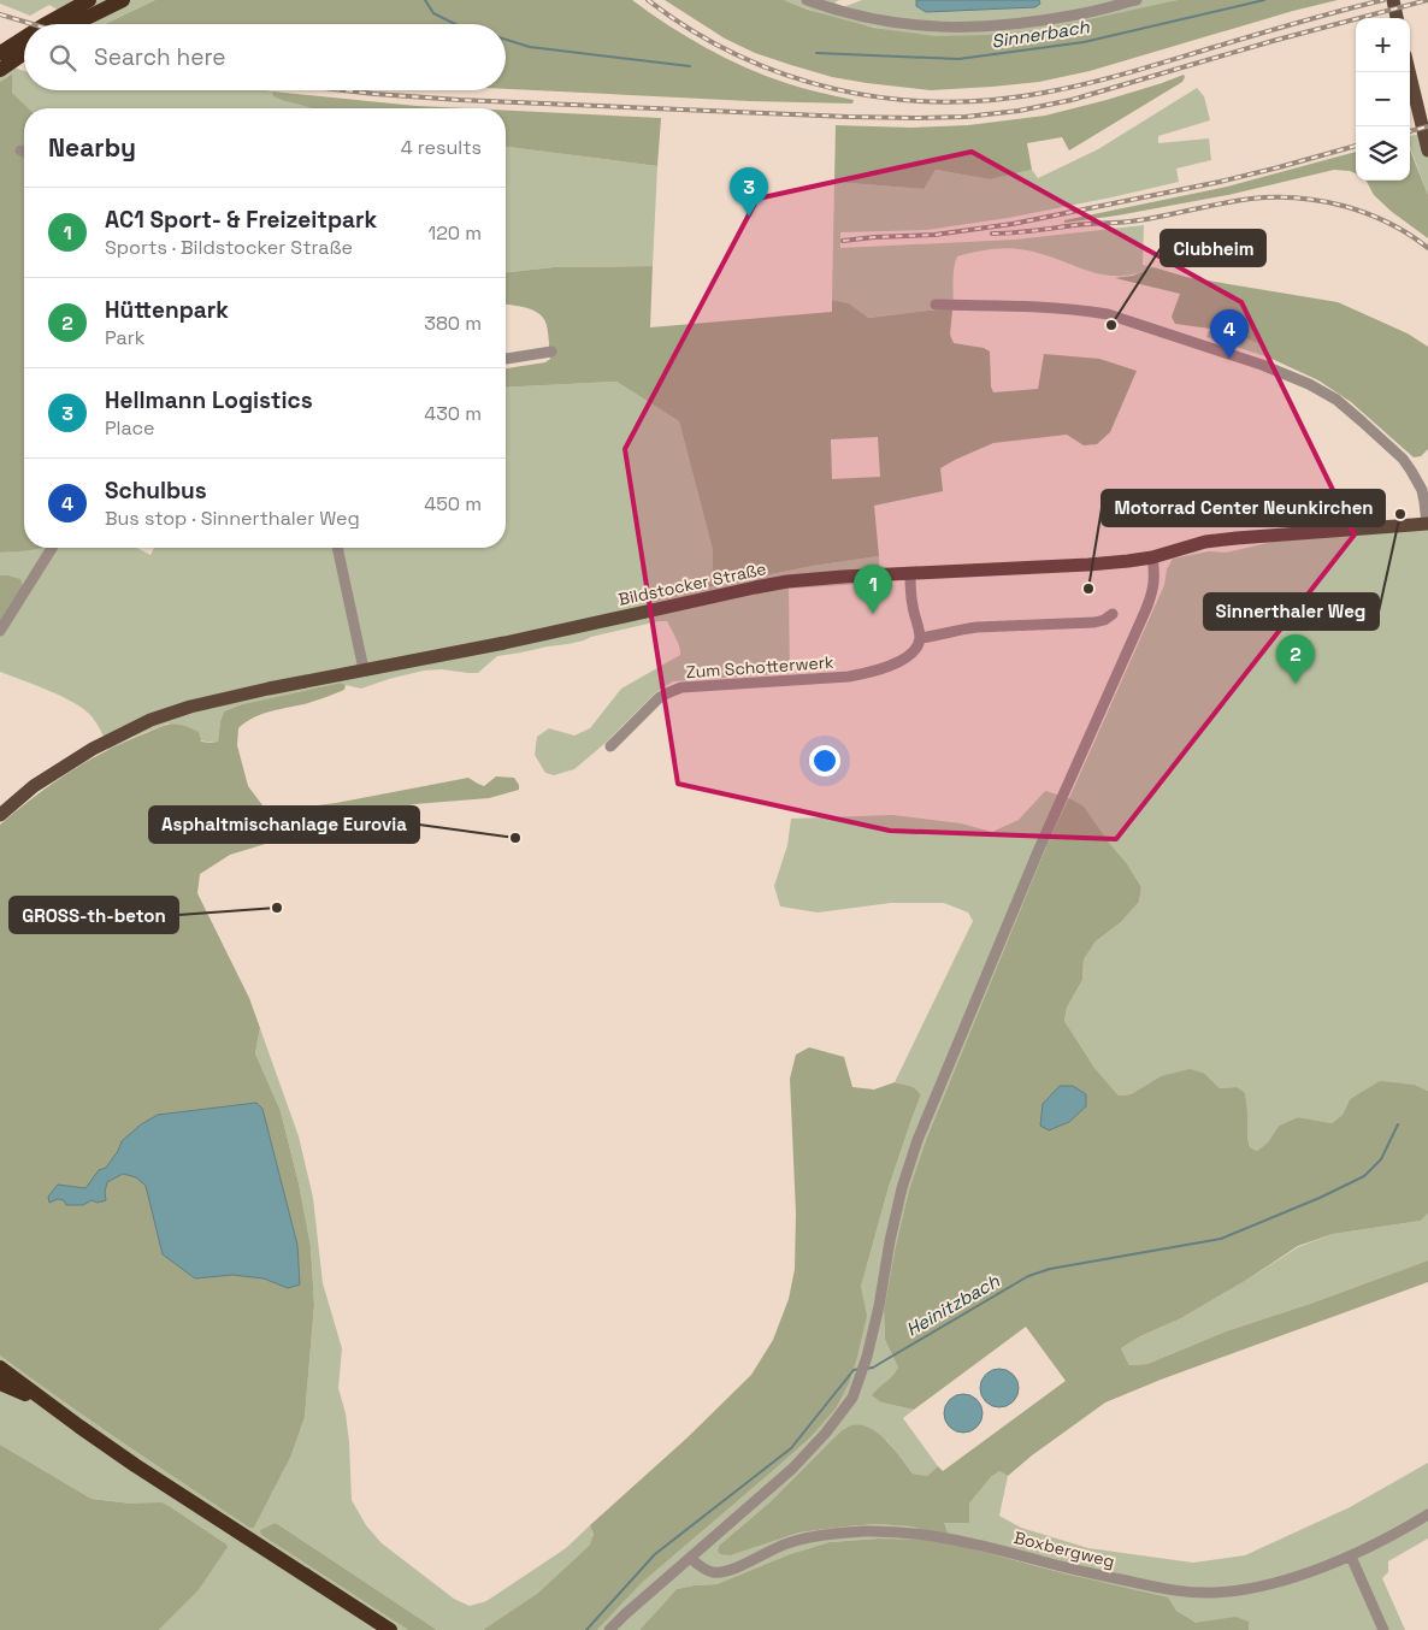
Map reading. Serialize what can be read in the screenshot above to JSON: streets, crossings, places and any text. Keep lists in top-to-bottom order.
{
  "streets": {
    "main road": ["Bildstocker Straße"],
    "street": ["Zum Schotterwerk", "Boxbergweg"]
  },
  "water": ["Sinnerbach", "Heinitzbach"],
  "places": [
    "Clubheim",
    "Sinnerthaler Weg",
    "Motorrad Center Neunkirchen",
    "Asphaltmischanlage Eurovia",
    "GROSS-th-beton"
  ],
  "page": {
    "map_buttons": ["+", "−"],
    "search": "Search here",
    "heading": ["Nearby", "4 results"],
    "pins": [
      "3",
      "4",
      "1",
      "2"
    ],
    "list": [
      {
        "mark": "1",
        "name": "AC1 Sport- & Freizeitpark",
        "note": "Sports · Bildstocker Straße",
        "value": "120 m"
      },
      {
        "mark": "2",
        "name": "Hüttenpark",
        "note": "Park",
        "value": "380 m"
      },
      {
        "mark": "3",
        "name": "Hellmann Logistics",
        "note": "Place",
        "value": "430 m"
      },
      {
        "mark": "4",
        "name": "Schulbus",
        "note": "Bus stop · Sinnerthaler Weg",
        "value": "450 m"
      }
    ]
  }
}
